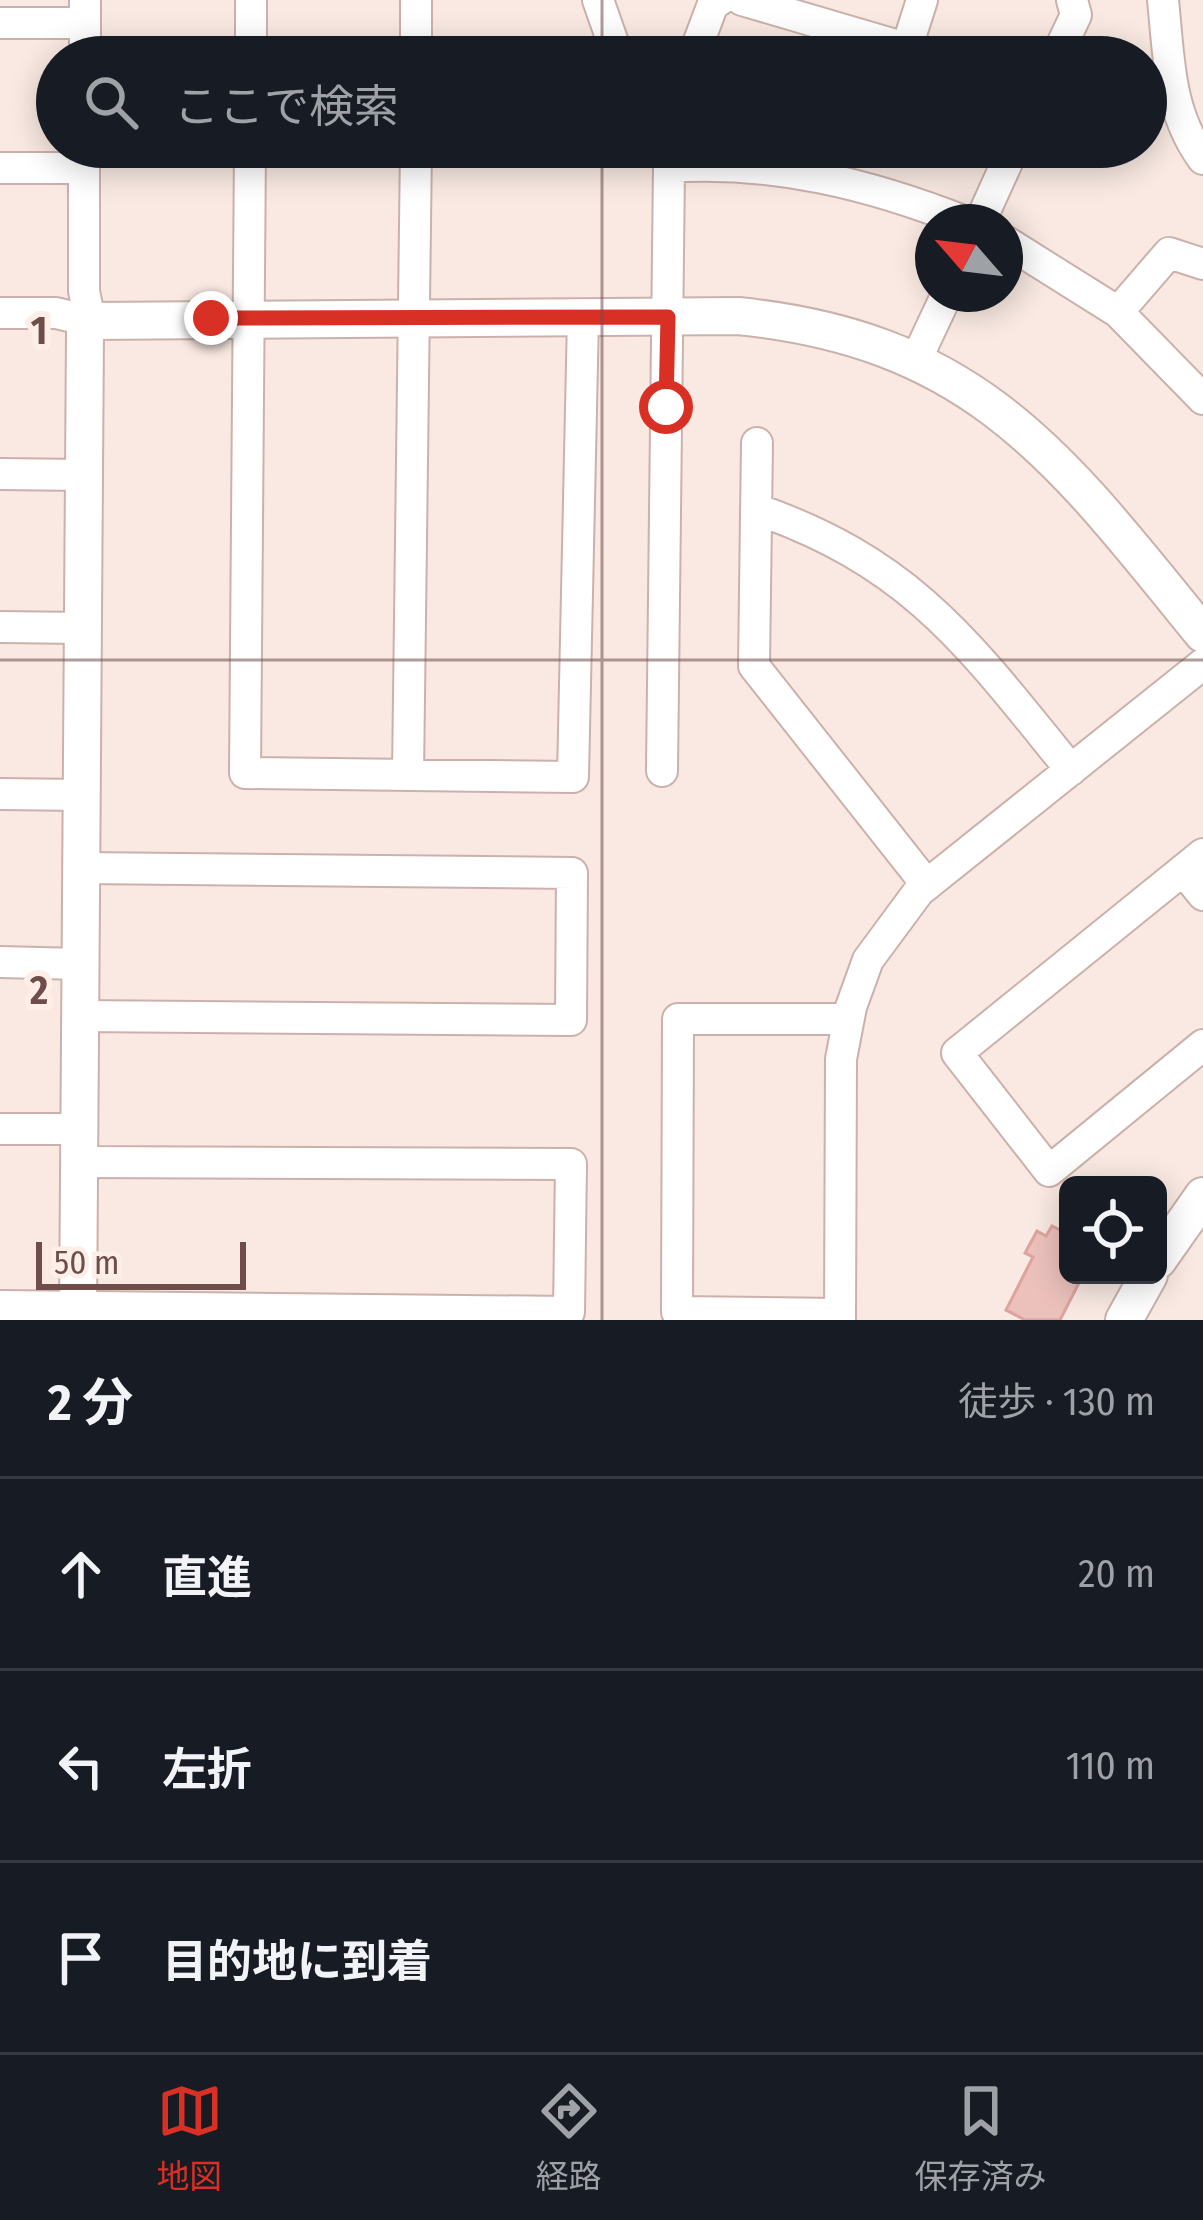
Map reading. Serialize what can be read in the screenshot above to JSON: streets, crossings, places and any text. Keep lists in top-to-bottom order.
{
  "scale_bar": "50 m",
  "north": "top left",
  "page": {
    "search": "ここで検索",
    "scale": "50 m",
    "heading": ["2 分", "徒歩 · 130 m"],
    "list": [
      ["直進", "20 m"],
      ["左折", "110 m"],
      "目的地に到着"
    ],
    "nav": ["地図", "経路", "保存済み"]
  },
  "grid": {
    "rows": ["1", "2"]
  }
}
